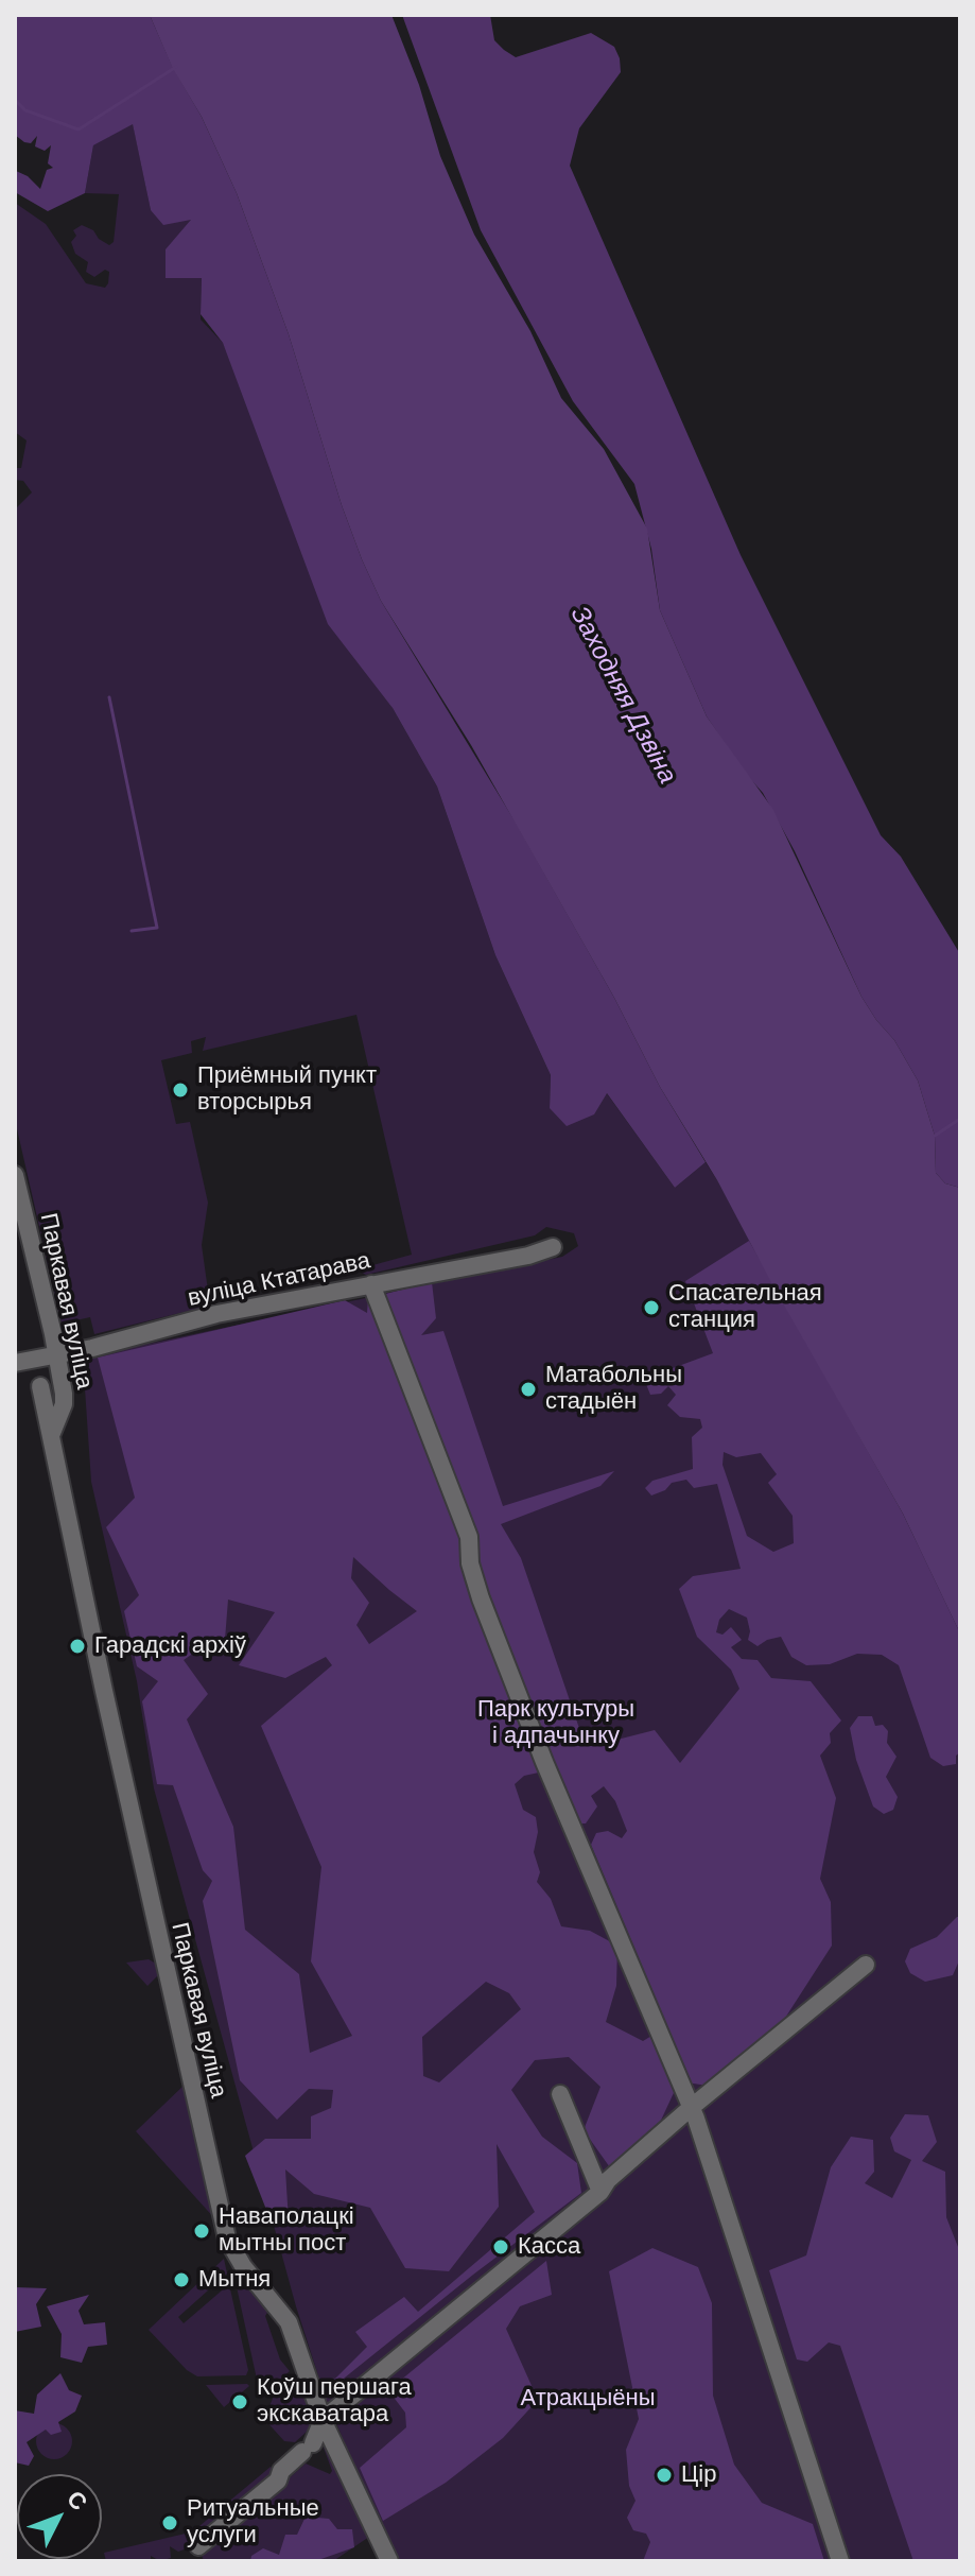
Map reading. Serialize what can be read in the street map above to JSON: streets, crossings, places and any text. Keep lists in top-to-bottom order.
{
  "streets": {
    "street": ["вуліца Ктатарава", "Паркавая вуліца"]
  },
  "crossings": [
    ["вуліца Ктатарава", "Паркавая вуліца"]
  ],
  "water": ["Заходняя Дзвіна"],
  "parks": ["Парк культуры і адпачынку", "Атракцыёны"],
  "places": [
    "Приёмный пункт вторсырья",
    "Спасательная станция",
    "Матабольны стадыён",
    "Гарадскі архіў",
    "Наваполацкі мытны пост",
    "Касса",
    "Мытня",
    "Коўш першага экскаватара",
    "Цір",
    "Ритуальные услуги"
  ],
  "north": "top right"
}
